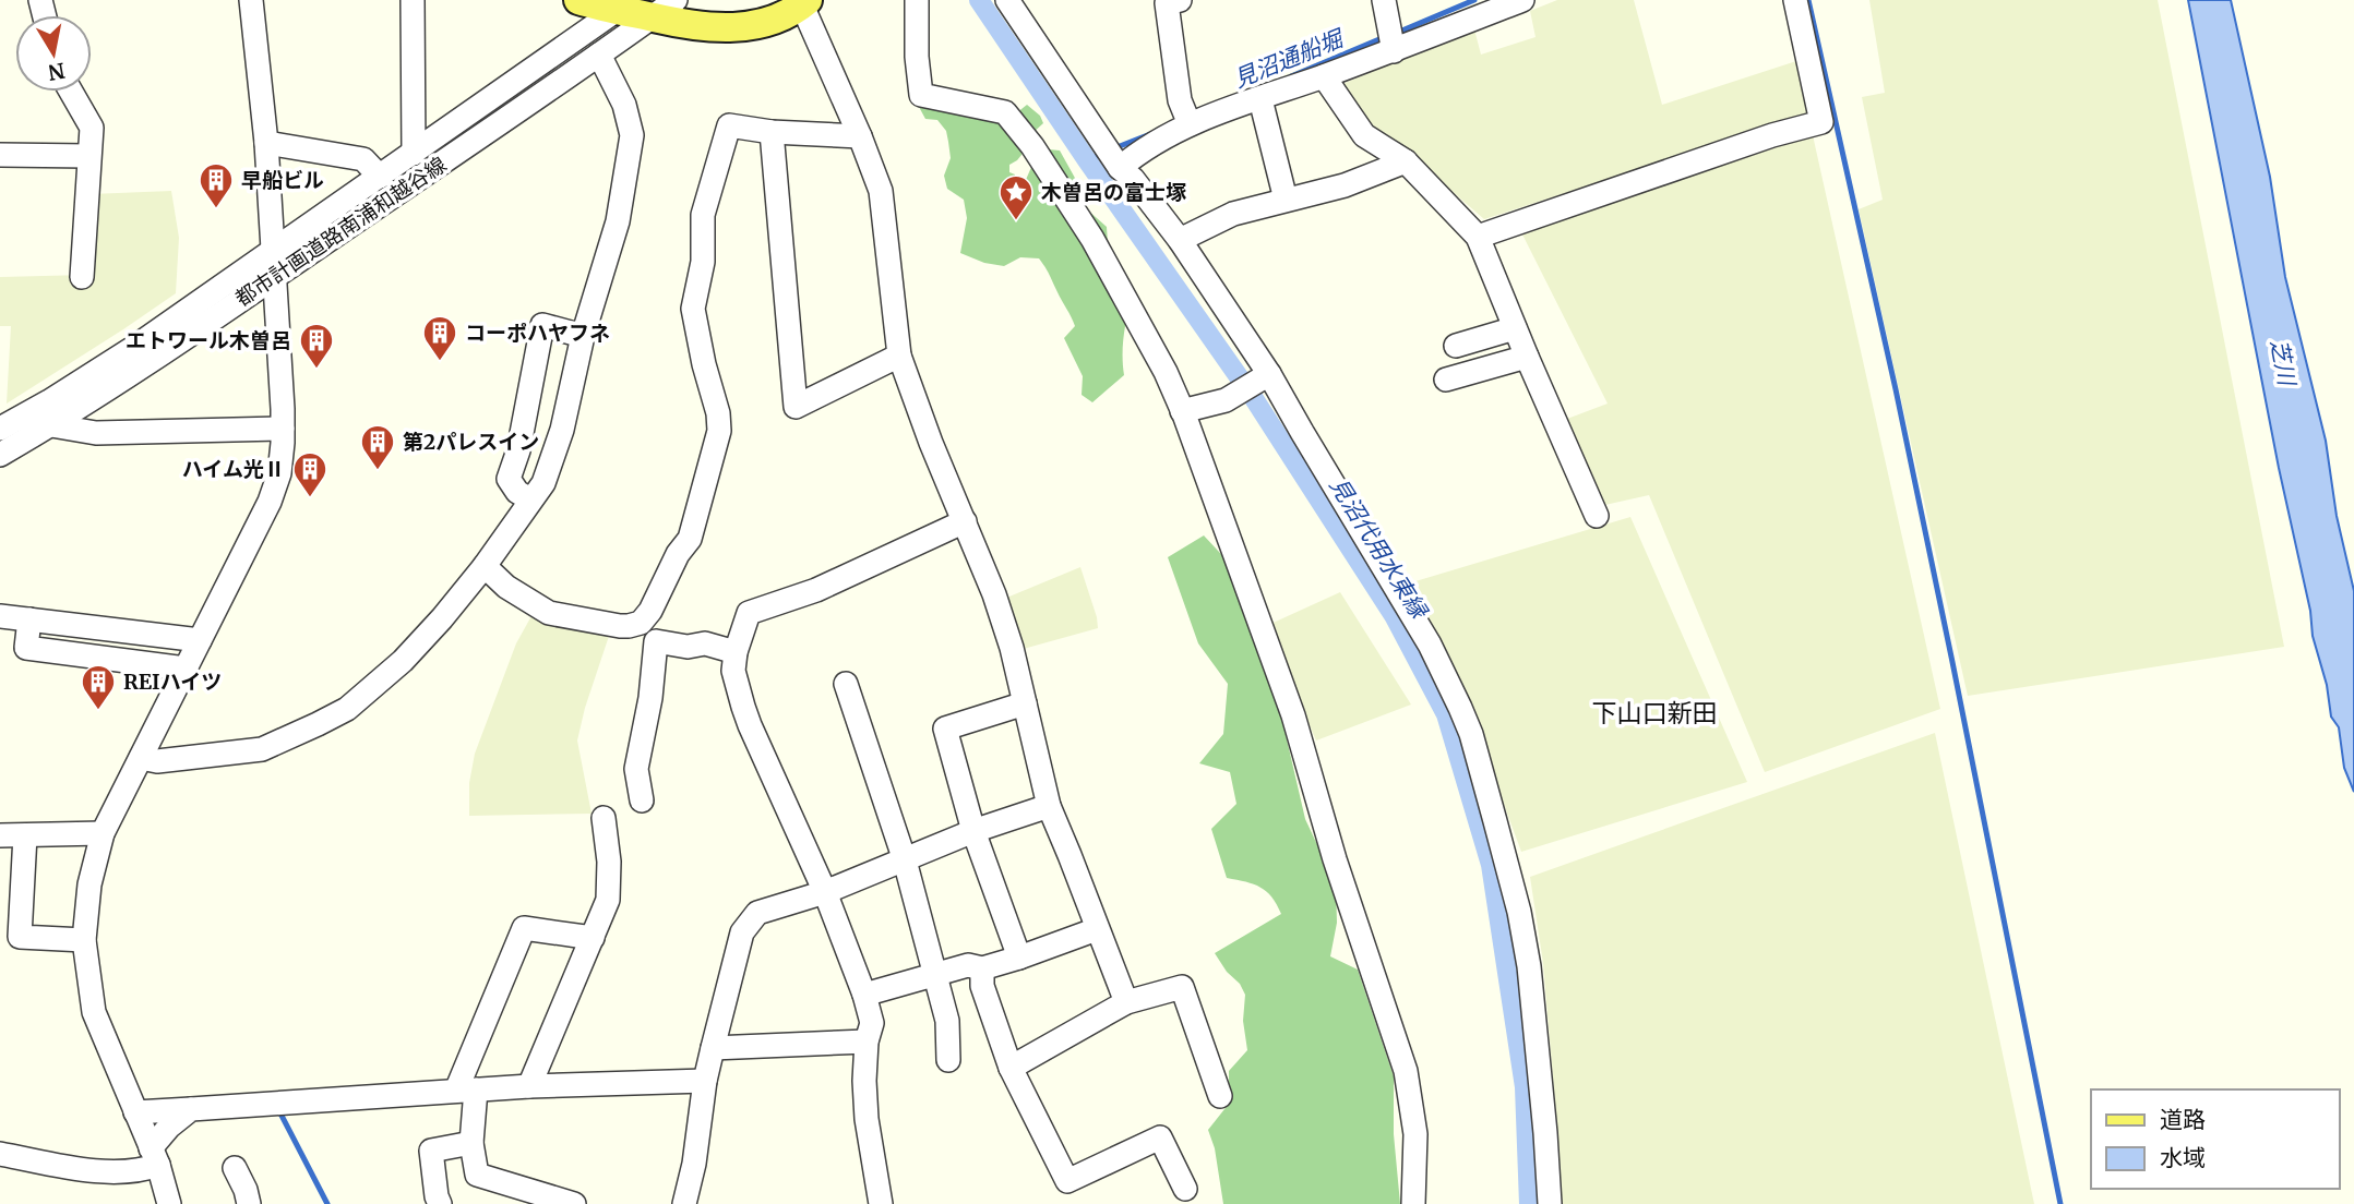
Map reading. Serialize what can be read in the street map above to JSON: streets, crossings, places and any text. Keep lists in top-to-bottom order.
{
  "streets": {
    "street": ["都市計画道路南浦和越谷線"]
  },
  "districts": ["下山口新田"],
  "water": ["見沼通船堀", "芝川", "見沼代用水東縁"],
  "places": {
    "building": [
      "早船ビル",
      "コーポハヤフネ",
      "エトワール木曽呂",
      "第2パレスイン",
      "ハイム光Ⅱ",
      "REIハイツ"
    ],
    "place": ["木曽呂の富士塚"]
  },
  "legend": ["道路", "水域"],
  "north": "bottom"
}
